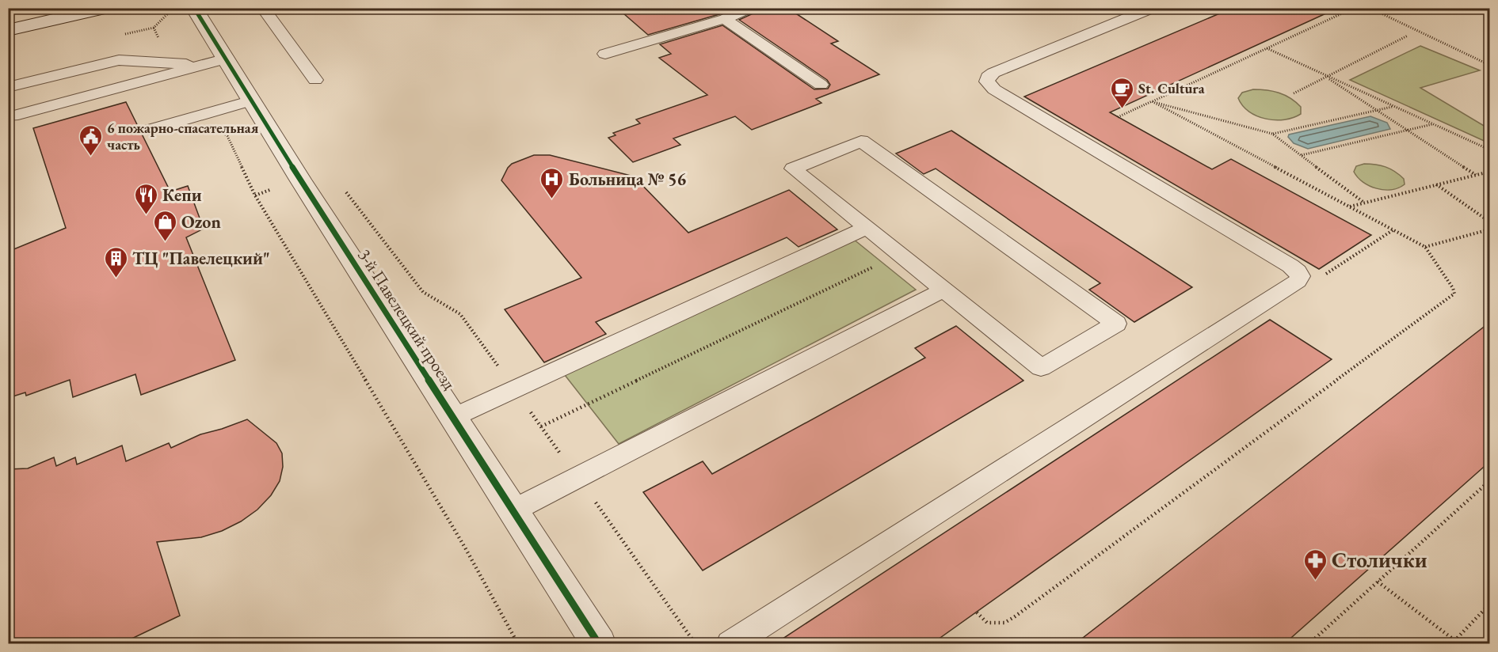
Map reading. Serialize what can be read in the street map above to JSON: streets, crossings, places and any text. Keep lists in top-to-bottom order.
{
  "streets": {
    "street": ["3-й Павелецкий проезд"]
  },
  "places": {
    "cafe": ["St. Cultura"],
    "public building": ["6 пожарно-спасательная часть"],
    "hospital": ["Больница № 56"],
    "restaurant": ["Кепи"],
    "shop": ["Ozon"],
    "building": ["ТЦ \"Павелецкий\""],
    "pharmacy": ["Столички"]
  }
}
